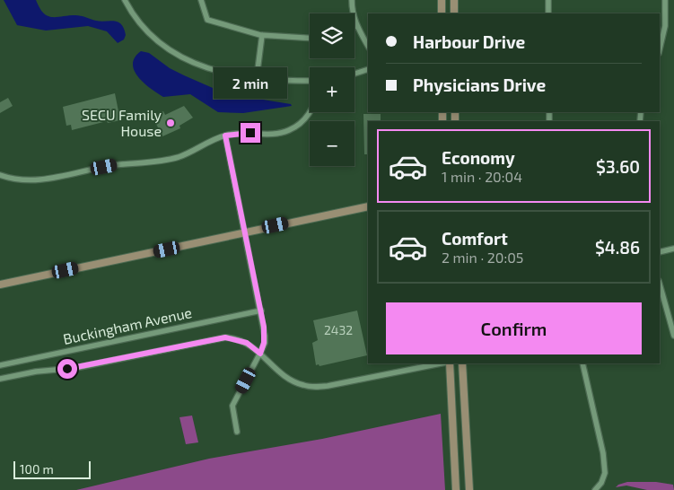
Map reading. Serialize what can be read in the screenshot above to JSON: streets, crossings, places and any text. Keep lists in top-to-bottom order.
{
  "streets": {
    "street": ["Buckingham Avenue"]
  },
  "places": ["SECU Family House"],
  "house_numbers": ["2432"],
  "scale_bar": "100 m",
  "page": {
    "map_buttons": ["+", "−"],
    "banner": ["Harbour Drive", "Physicians Drive"],
    "bubble": "2 min",
    "list": [
      {
        "name": "Economy",
        "note": "1 min · 20:04",
        "value": "$3.60"
      },
      {
        "name": "Comfort",
        "note": "2 min · 20:05",
        "value": "$4.86"
      }
    ],
    "buttons": "Confirm",
    "scale": "100 m"
  }
}
